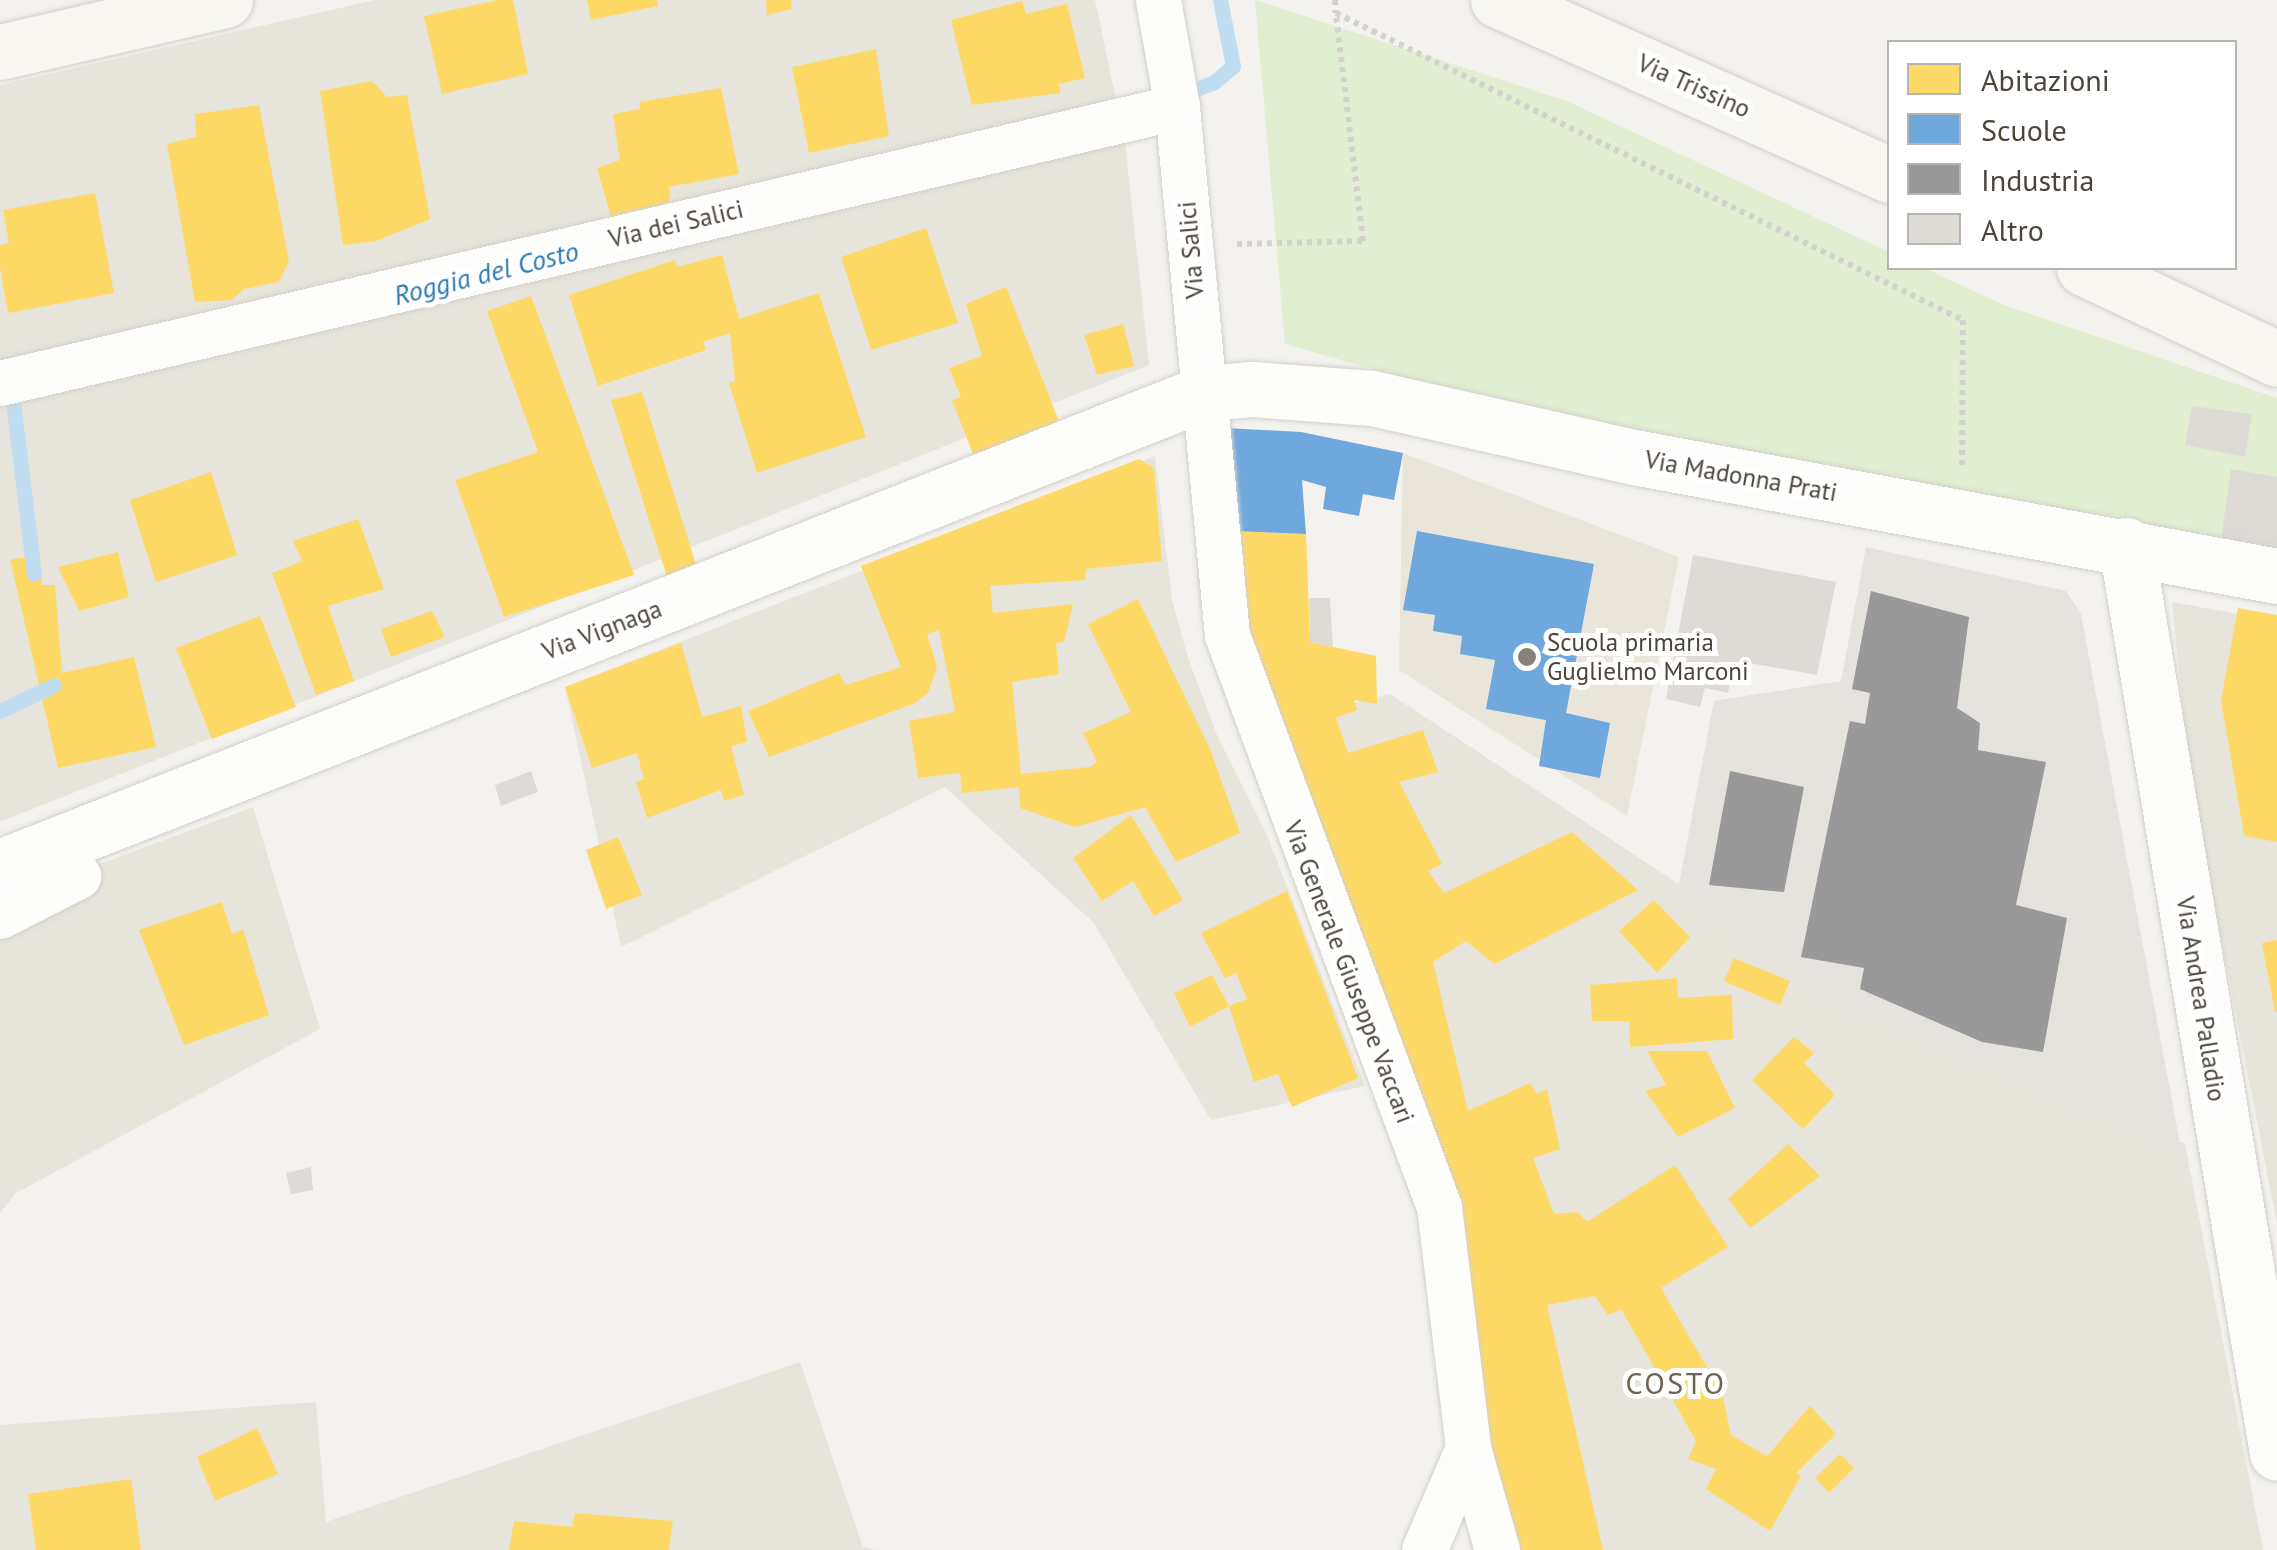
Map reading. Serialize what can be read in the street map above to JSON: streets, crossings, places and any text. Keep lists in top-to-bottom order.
{
  "streets": {
    "main road": ["Via Trissino"],
    "street": [
      "Via dei Salici",
      "Via Salici",
      "Via Madonna Prati",
      "Via Vignaga",
      "Via Generale Giuseppe Vaccari",
      "Via Andrea Palladio"
    ]
  },
  "crossings": [
    ["Via dei Salici", "Via Salici"],
    ["Via Salici", "Via Madonna Prati"],
    ["Via Salici", "Via Vignaga"],
    ["Via Salici", "Via Generale Giuseppe Vaccari"],
    ["Via Madonna Prati", "Via Vignaga"],
    ["Via Madonna Prati", "Via Generale Giuseppe Vaccari"],
    ["Via Madonna Prati", "Via Andrea Palladio"],
    ["Via Vignaga", "Via Generale Giuseppe Vaccari"]
  ],
  "districts": ["COSTO"],
  "water": ["Roggia del Costo"],
  "places": ["Scuola primaria Guglielmo Marconi"],
  "legend": [
    "Abitazioni",
    "Scuole",
    "Industria",
    "Altro"
  ]
}
